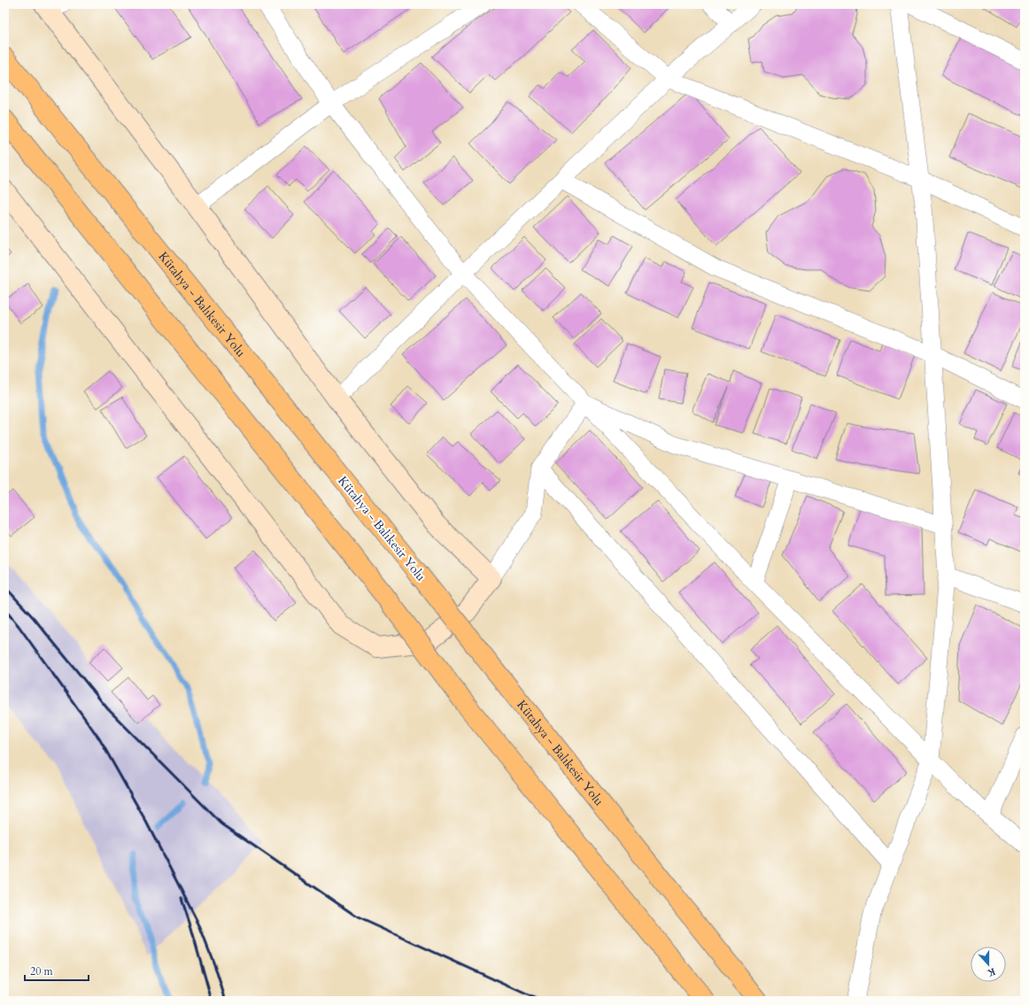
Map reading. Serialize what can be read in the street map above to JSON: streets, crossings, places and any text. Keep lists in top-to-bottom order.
{
  "streets": {
    "highway": ["Kütahya - Balıkesir Yolu"]
  },
  "scale_bar": "20 m",
  "north": "bottom"
}
